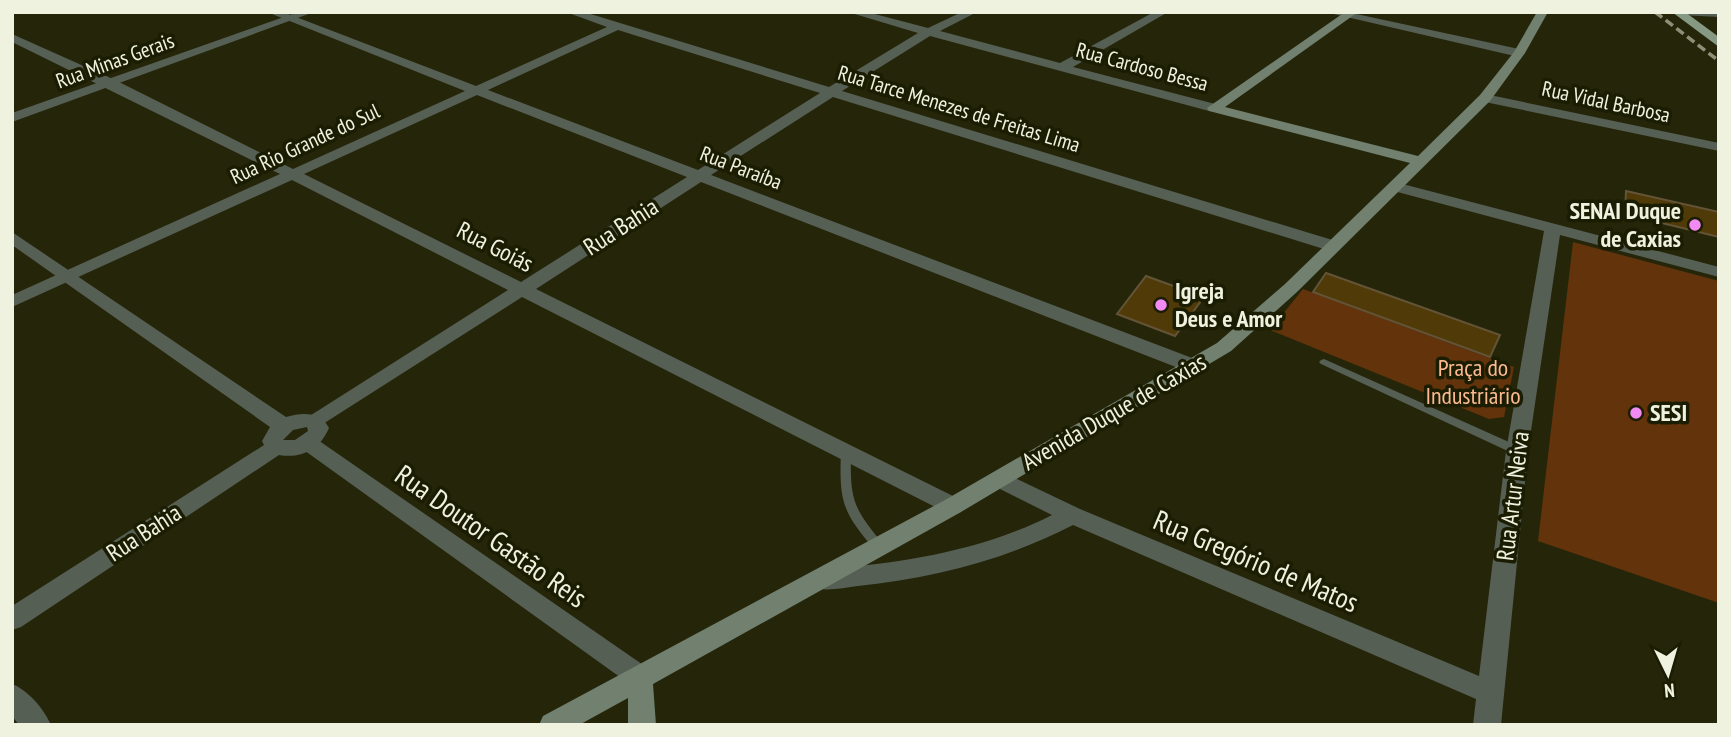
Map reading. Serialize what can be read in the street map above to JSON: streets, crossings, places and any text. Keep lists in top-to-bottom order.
{
  "streets": {
    "main road": ["Rua Cardoso Bessa", "Avenida Duque de Caxias"],
    "street": [
      "Rua Minas Gerais",
      "Rua Vidal Barbosa",
      "Rua Tarce Menezes de Freitas Lima",
      "Rua Rio Grande do Sul",
      "Rua Paraíba",
      "Rua Bahia",
      "Rua Goiás",
      "Rua Artur Neiva",
      "Rua Doutor Gastão Reis",
      "Rua Gregório de Matos"
    ]
  },
  "crossings": [
    ["Rua Minas Gerais", "Rua Paraíba"],
    ["Rua Minas Gerais", "Rua Goiás"],
    ["Rua Cardoso Bessa", "Rua Bahia"],
    ["Rua Cardoso Bessa", "Avenida Duque de Caxias"],
    ["Rua Vidal Barbosa", "Avenida Duque de Caxias"],
    ["Rua Tarce Menezes de Freitas Lima", "Rua Rio Grande do Sul"],
    ["Rua Tarce Menezes de Freitas Lima", "Rua Bahia"],
    ["Rua Tarce Menezes de Freitas Lima", "Avenida Duque de Caxias"],
    ["Rua Rio Grande do Sul", "Rua Paraíba"],
    ["Rua Rio Grande do Sul", "Rua Goiás"],
    ["Rua Paraíba", "Rua Bahia"],
    ["Rua Paraíba", "Avenida Duque de Caxias"],
    ["Rua Bahia", "Rua Goiás"],
    ["Rua Bahia", "Rua Doutor Gastão Reis"],
    ["Rua Goiás", "Avenida Duque de Caxias"],
    ["Avenida Duque de Caxias", "Rua Doutor Gastão Reis"],
    ["Avenida Duque de Caxias", "Rua Gregório de Matos"],
    ["Rua Artur Neiva", "Rua Gregório de Matos"]
  ],
  "parks": ["Praça do Industriário"],
  "places": ["SENAI Duque de Caxias", "Igreja Deus e Amor", "SESI"],
  "north": "bottom"
}
